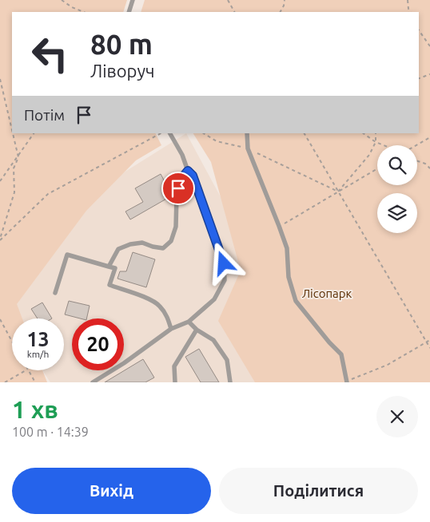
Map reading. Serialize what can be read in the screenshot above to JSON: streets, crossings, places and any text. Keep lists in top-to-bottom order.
{
  "parks": ["Лісопарк"],
  "page": {
    "turn": ["80 m", "Ліворуч"],
    "then": "Потім",
    "speed": "13 km/h",
    "limit": "20",
    "heading": ["1 хв", "100 m · 14:39"],
    "buttons": ["Вихід", "Поділитися"]
  }
}
